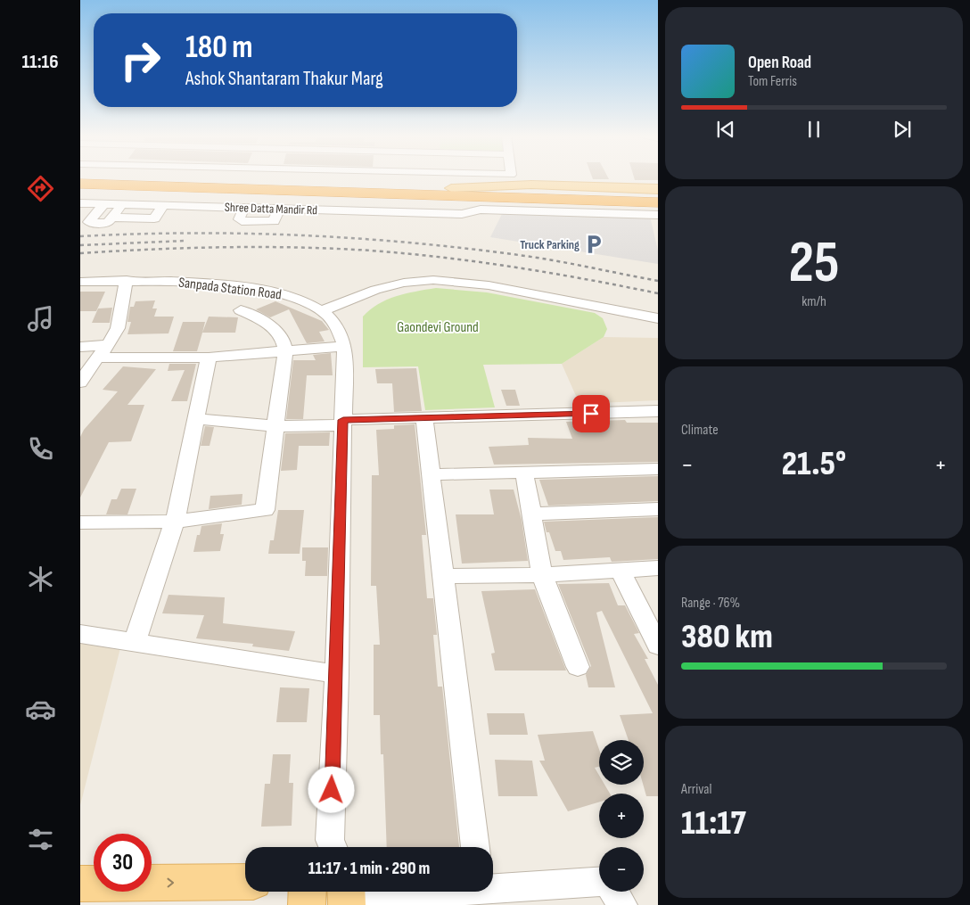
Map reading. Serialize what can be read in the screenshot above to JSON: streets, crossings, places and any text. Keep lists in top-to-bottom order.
{
  "streets": {
    "street": ["Shree Datta Mandir Rd", "Sanpada Station Road"]
  },
  "parks": ["Gaondevi Ground"],
  "places": {
    "parking": ["Truck Parking"]
  },
  "page": {
    "tabs": "11:16",
    "turn": ["180 m", "Ashok Shantaram Thakur Marg"],
    "song": ["Open Road", "Tom Ferris"],
    "tile": [
      ["25", "km/h"],
      "Climate",
      ["Range · 76%", "380 km"],
      ["Arrival", "11:17"]
    ],
    "heat": ["−", "21.5°", "+"],
    "map_buttons": ["+", "−"],
    "limit": "30",
    "trip": "11:17 · 1 min · 290 m"
  }
}
